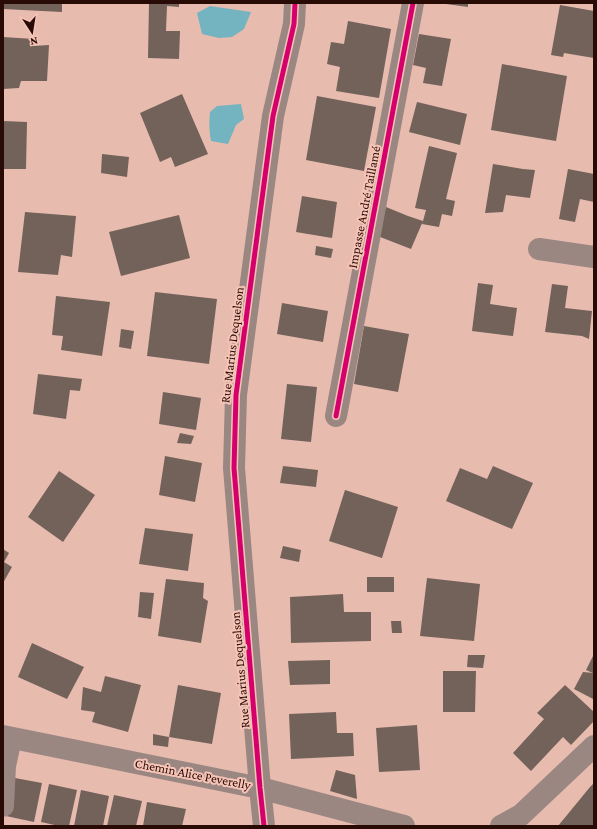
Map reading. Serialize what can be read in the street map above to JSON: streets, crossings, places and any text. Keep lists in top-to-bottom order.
{
  "streets": {
    "street": ["Impasse André Taillamé", "Rue Marius Dequelson", "Chemin Alice Peverelly"]
  },
  "crossings": [
    ["Rue Marius Dequelson", "Chemin Alice Peverelly"]
  ],
  "north": "bottom"
}
